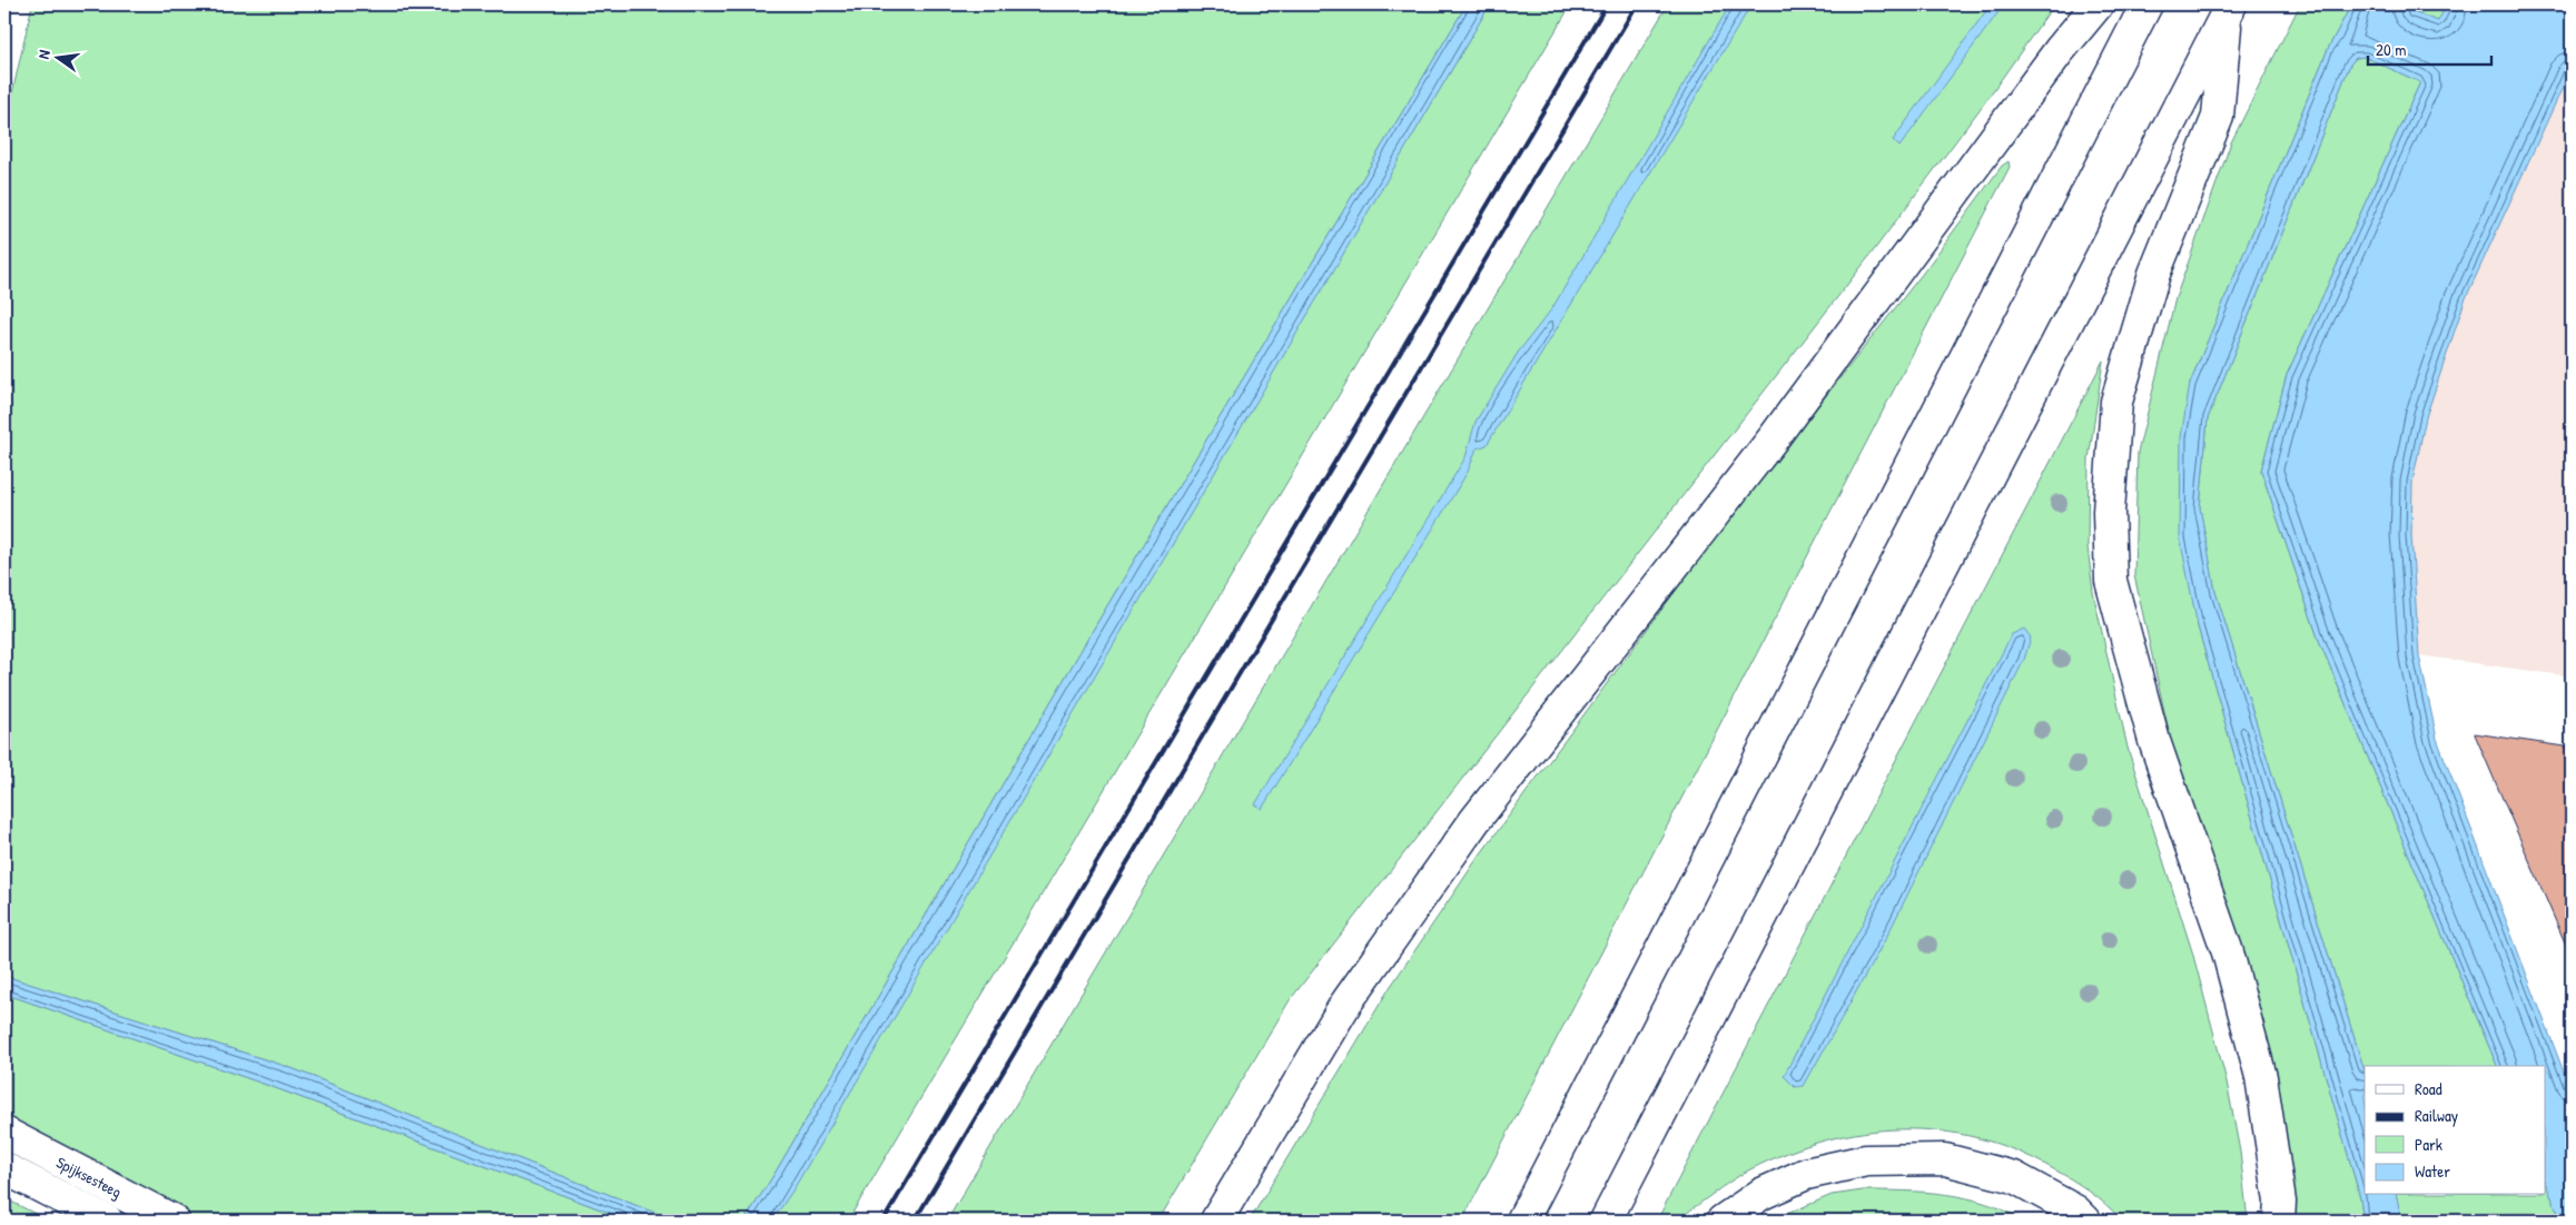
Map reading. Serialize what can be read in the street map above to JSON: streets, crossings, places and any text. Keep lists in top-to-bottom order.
{
  "streets": {
    "main road": ["Spijksesteeg"]
  },
  "legend": [
    "Road",
    "Railway",
    "Park",
    "Water"
  ],
  "scale_bar": "20 m",
  "north": "left"
}
